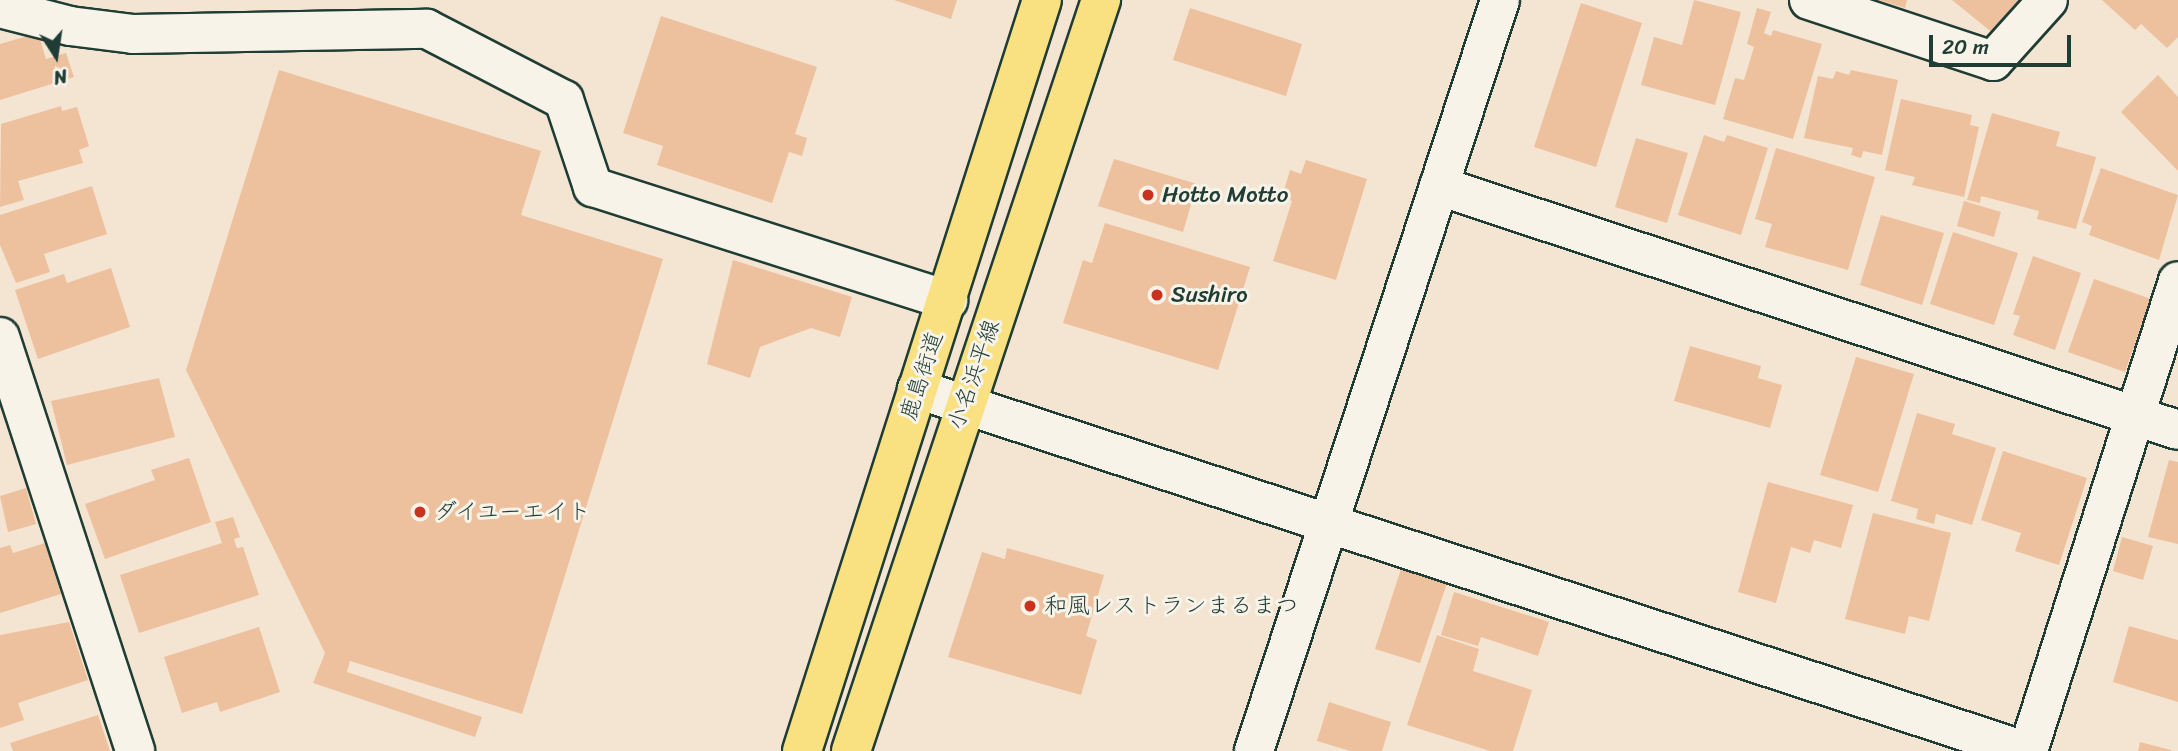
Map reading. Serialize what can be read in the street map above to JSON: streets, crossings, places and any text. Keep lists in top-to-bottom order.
{
  "streets": {
    "main road": ["小名浜平線", "鹿島街道"]
  },
  "places": [
    "Hotto Motto",
    "Sushiro",
    "ダイユーエイト",
    "和風レストランまるまつ"
  ],
  "scale_bar": "20 m",
  "north": "bottom"
}
